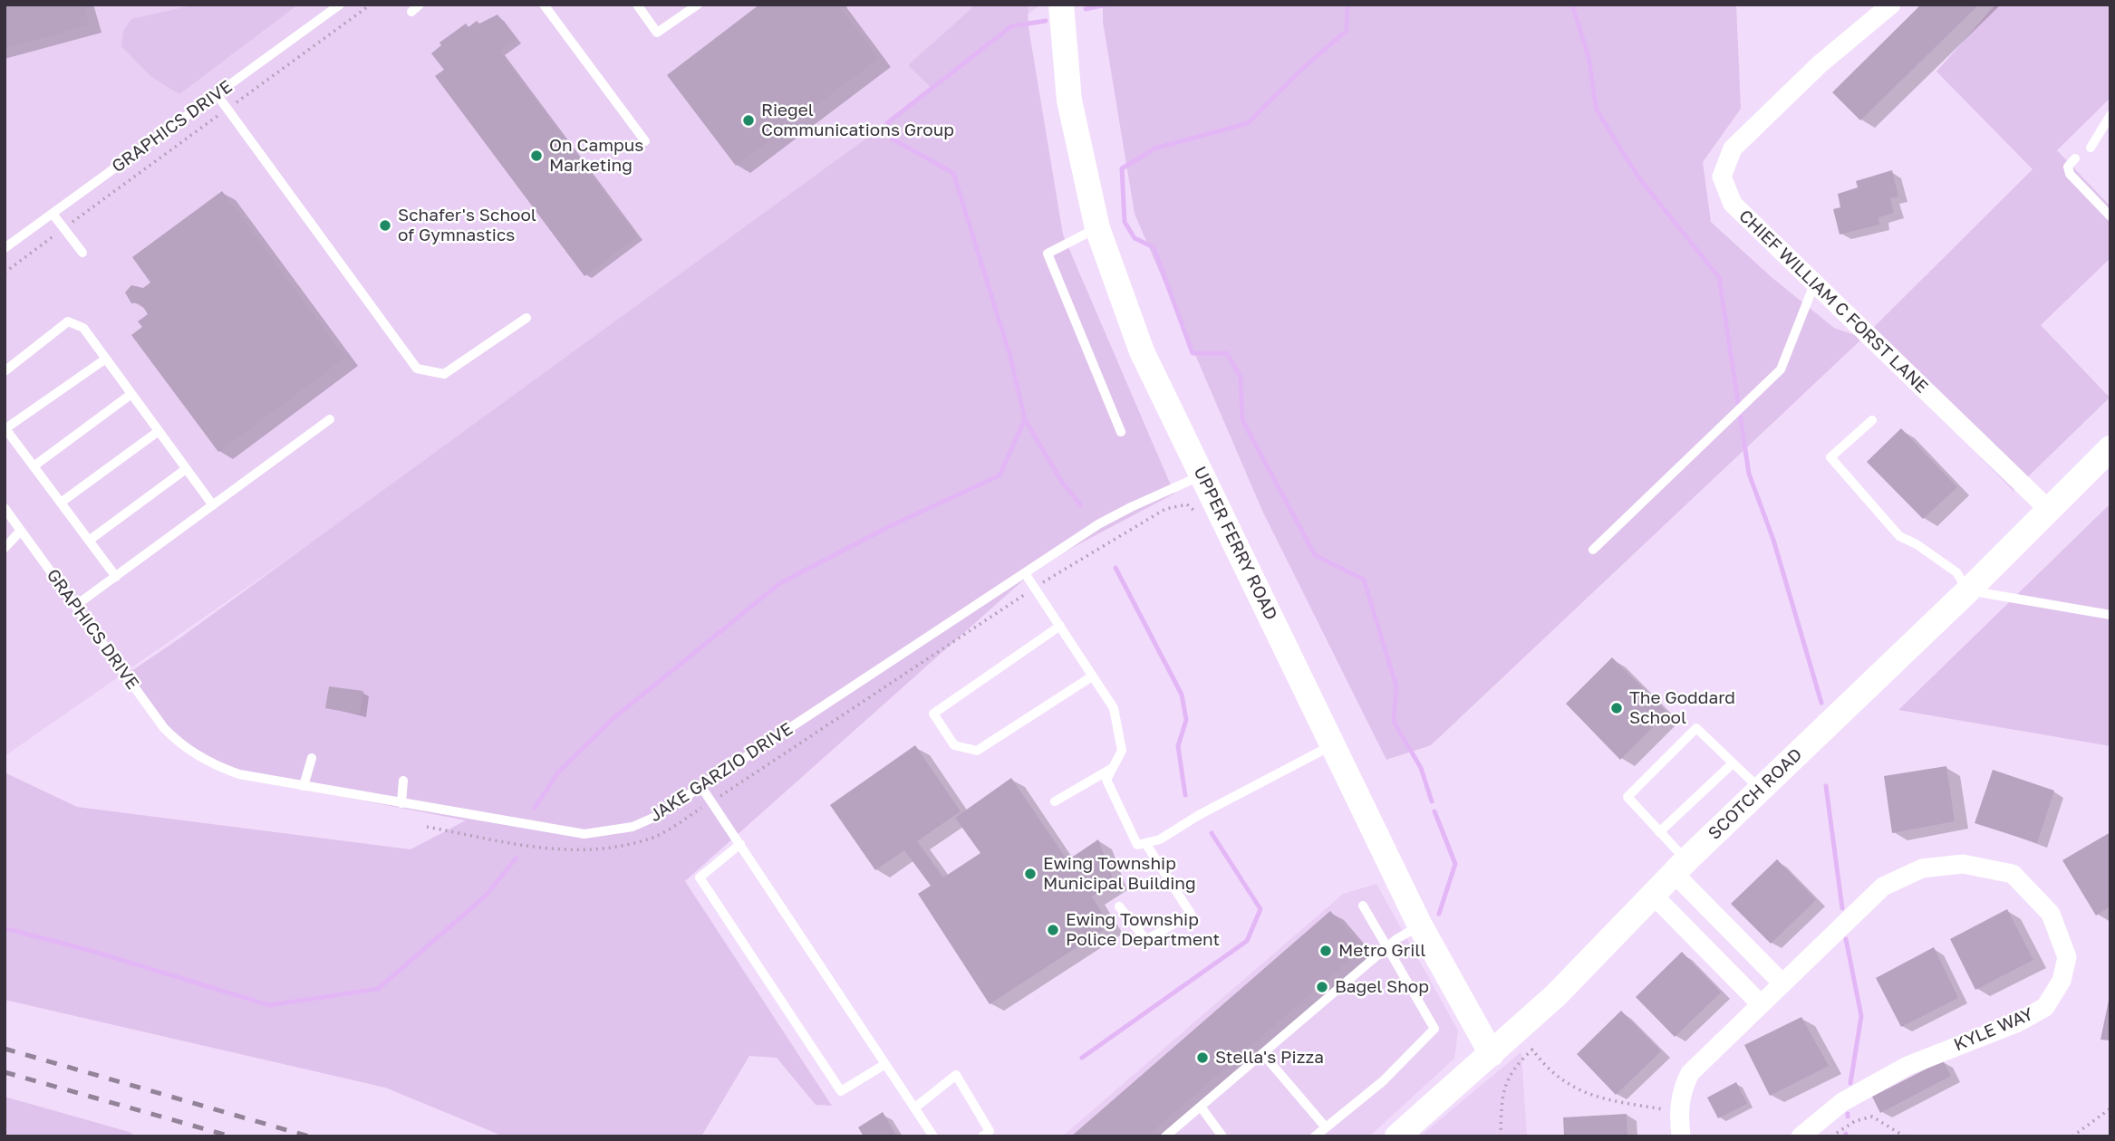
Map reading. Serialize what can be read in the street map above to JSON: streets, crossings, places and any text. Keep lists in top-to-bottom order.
{
  "streets": {
    "main road": ["UPPER FERRY ROAD", "SCOTCH ROAD"],
    "street": ["CHIEF WILLIAM C FORST LANE", "KYLE WAY"],
    "lane": ["GRAPHICS DRIVE", "JAKE GARZIO DRIVE"]
  },
  "crossings": [
    ["GRAPHICS DRIVE", "JAKE GARZIO DRIVE"],
    ["CHIEF WILLIAM C FORST LANE", "SCOTCH ROAD"],
    ["UPPER FERRY ROAD", "JAKE GARZIO DRIVE"],
    ["UPPER FERRY ROAD", "SCOTCH ROAD"]
  ],
  "places": [
    "Riegel Communications Group",
    "On Campus Marketing",
    "Schafer's School of Gymnastics",
    "The Goddard School",
    "Ewing Township Municipal Building",
    "Ewing Township Police Department",
    "Metro Grill",
    "Bagel Shop",
    "Stella's Pizza"
  ]
}
